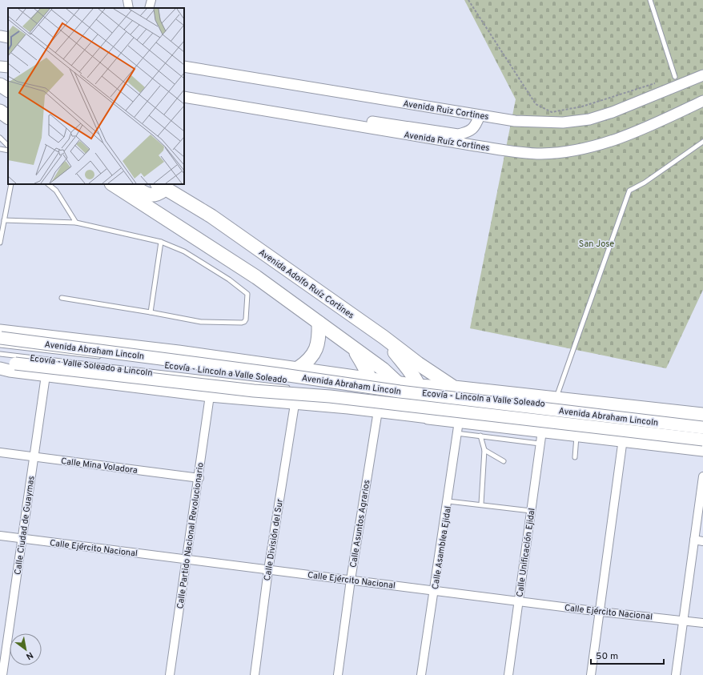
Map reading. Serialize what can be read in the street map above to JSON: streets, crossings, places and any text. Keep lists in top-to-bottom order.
{
  "streets": {
    "main road": ["Avenida Adolfo Ruíz Cortines", "Avenida Abraham Lincoln"],
    "street": [
      "Avenida Ruiz Cortines",
      "Avenida Ruíz Cortines",
      "Calle Mina Voladora",
      "Calle Asuntos Agrarios",
      "Calle Ciudad de Guaymas",
      "Calle Partido Nacional Revolucionario",
      "Calle División del Sur",
      "Calle Ejército Nacional",
      "Calle Asamblea Ejidal",
      "Calle Unificación Ejidal"
    ],
    "lane": ["Ecovía - Valle Soleado a Lincoln", "Ecovía - Lincoln a Valle Soleado"]
  },
  "crossings": [
    ["Avenida Adolfo Ruíz Cortines", "Avenida Abraham Lincoln"],
    ["Avenida Abraham Lincoln", "Ecovía - Lincoln a Valle Soleado"],
    ["Avenida Abraham Lincoln", "Calle Asuntos Agrarios"],
    ["Avenida Abraham Lincoln", "Calle Ciudad de Guaymas"],
    ["Avenida Abraham Lincoln", "Calle Partido Nacional Revolucionario"],
    ["Avenida Abraham Lincoln", "Calle División del Sur"],
    ["Avenida Abraham Lincoln", "Calle Asamblea Ejidal"],
    ["Avenida Abraham Lincoln", "Calle Unificación Ejidal"],
    ["Ecovía - Lincoln a Valle Soleado", "Calle Asuntos Agrarios"],
    ["Calle Mina Voladora", "Calle Ciudad de Guaymas"],
    ["Calle Mina Voladora", "Calle Partido Nacional Revolucionario"],
    ["Calle Asuntos Agrarios", "Calle Ejército Nacional"],
    ["Calle Ciudad de Guaymas", "Calle Ejército Nacional"],
    ["Calle Partido Nacional Revolucionario", "Calle Ejército Nacional"],
    ["Calle División del Sur", "Calle Ejército Nacional"],
    ["Calle Ejército Nacional", "Calle Asamblea Ejidal"],
    ["Calle Ejército Nacional", "Calle Unificación Ejidal"]
  ],
  "parks": ["San Jose"],
  "scale_bar": "50 m",
  "north": "bottom right"
}
